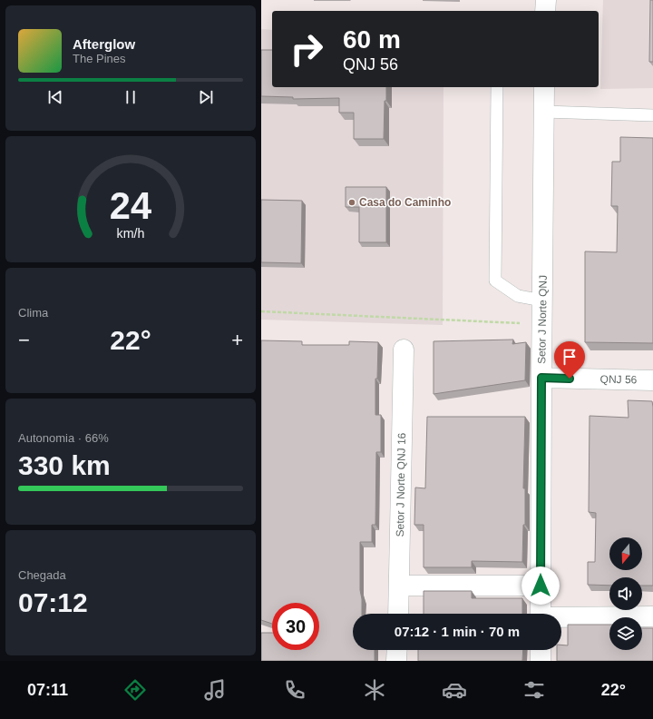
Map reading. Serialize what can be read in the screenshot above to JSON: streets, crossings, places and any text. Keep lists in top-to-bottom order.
{
  "streets": {
    "street": ["Setor J Norte QNJ", "QNJ 56", "Setor J Norte QNJ 16"]
  },
  "crossings": [
    ["Setor J Norte QNJ", "QNJ 56"]
  ],
  "places": ["Casa do Caminho"],
  "north": "bottom",
  "page": {
    "turn": ["60 m", "QNJ 56"],
    "song": ["Afterglow", "The Pines"],
    "tile": [
      "Clima",
      ["Autonomia · 66%", "330 km"],
      ["Chegada", "07:12"]
    ],
    "heat": ["−", "22°", "+"],
    "limit": "30",
    "trip": "07:12 · 1 min · 70 m",
    "tabs": ["07:11", "22°"],
    "gauge": ["24", "km/h"]
  }
}
